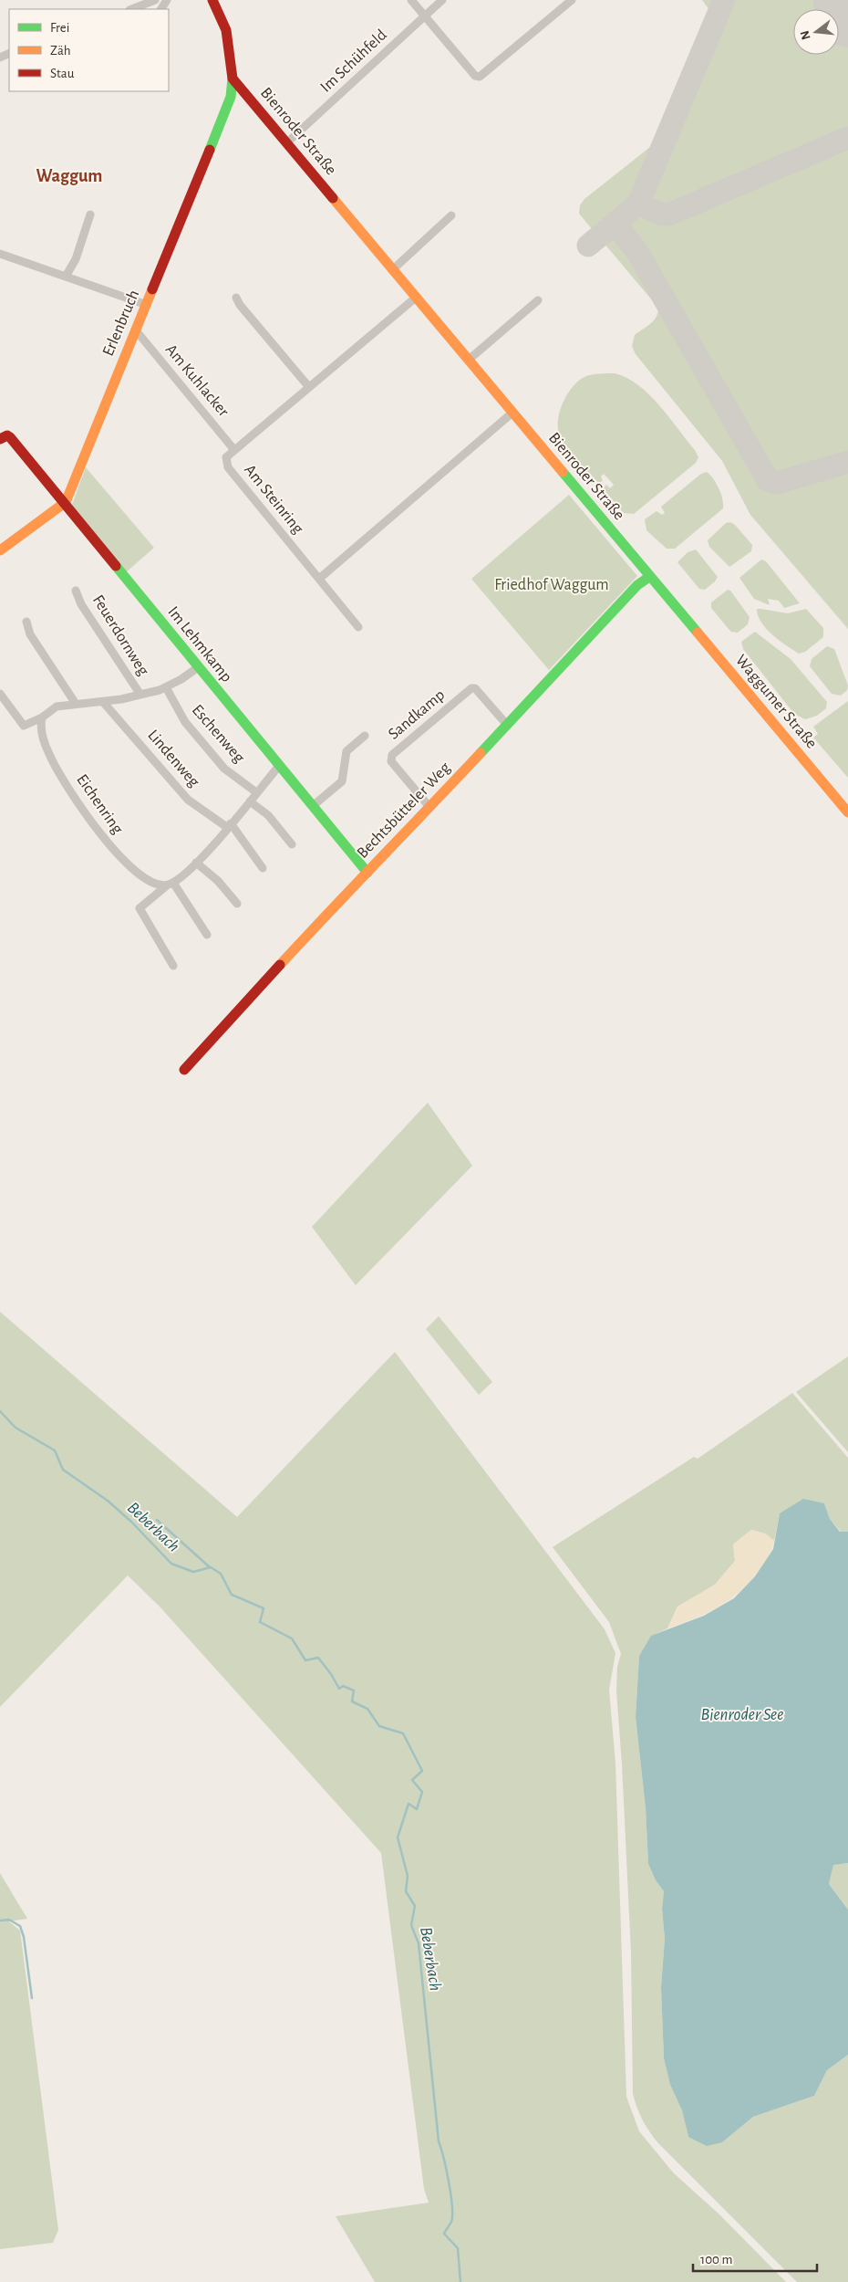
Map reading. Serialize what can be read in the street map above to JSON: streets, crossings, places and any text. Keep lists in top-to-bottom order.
{
  "streets": {
    "street": [
      "Im Schühfeld",
      "Bienroder Straße",
      "Erlenbruch",
      "Am Kuhlacker",
      "Am Steinring",
      "Feuerdornweg",
      "Im Lehmkamp",
      "Waggumer Straße",
      "Sandkamp",
      "Eschenweg",
      "Lindenweg",
      "Eichenring",
      "Bechtsbütteler Weg"
    ]
  },
  "crossings": [
    ["Im Schühfeld", "Bienroder Straße"],
    ["Bienroder Straße", "Erlenbruch"],
    ["Bienroder Straße", "Am Steinring"],
    ["Bienroder Straße", "Waggumer Straße"],
    ["Bienroder Straße", "Bechtsbütteler Weg"],
    ["Erlenbruch", "Am Kuhlacker"],
    ["Erlenbruch", "Im Lehmkamp"],
    ["Am Kuhlacker", "Am Steinring"],
    ["Im Lehmkamp", "Bechtsbütteler Weg"],
    ["Sandkamp", "Bechtsbütteler Weg"]
  ],
  "districts": ["Waggum"],
  "water": ["Beberbach", "Bienroder See"],
  "parks": ["Friedhof Waggum"],
  "legend": ["Frei", "Zäh", "Stau"],
  "scale_bar": "100 m",
  "north": "left"
}
